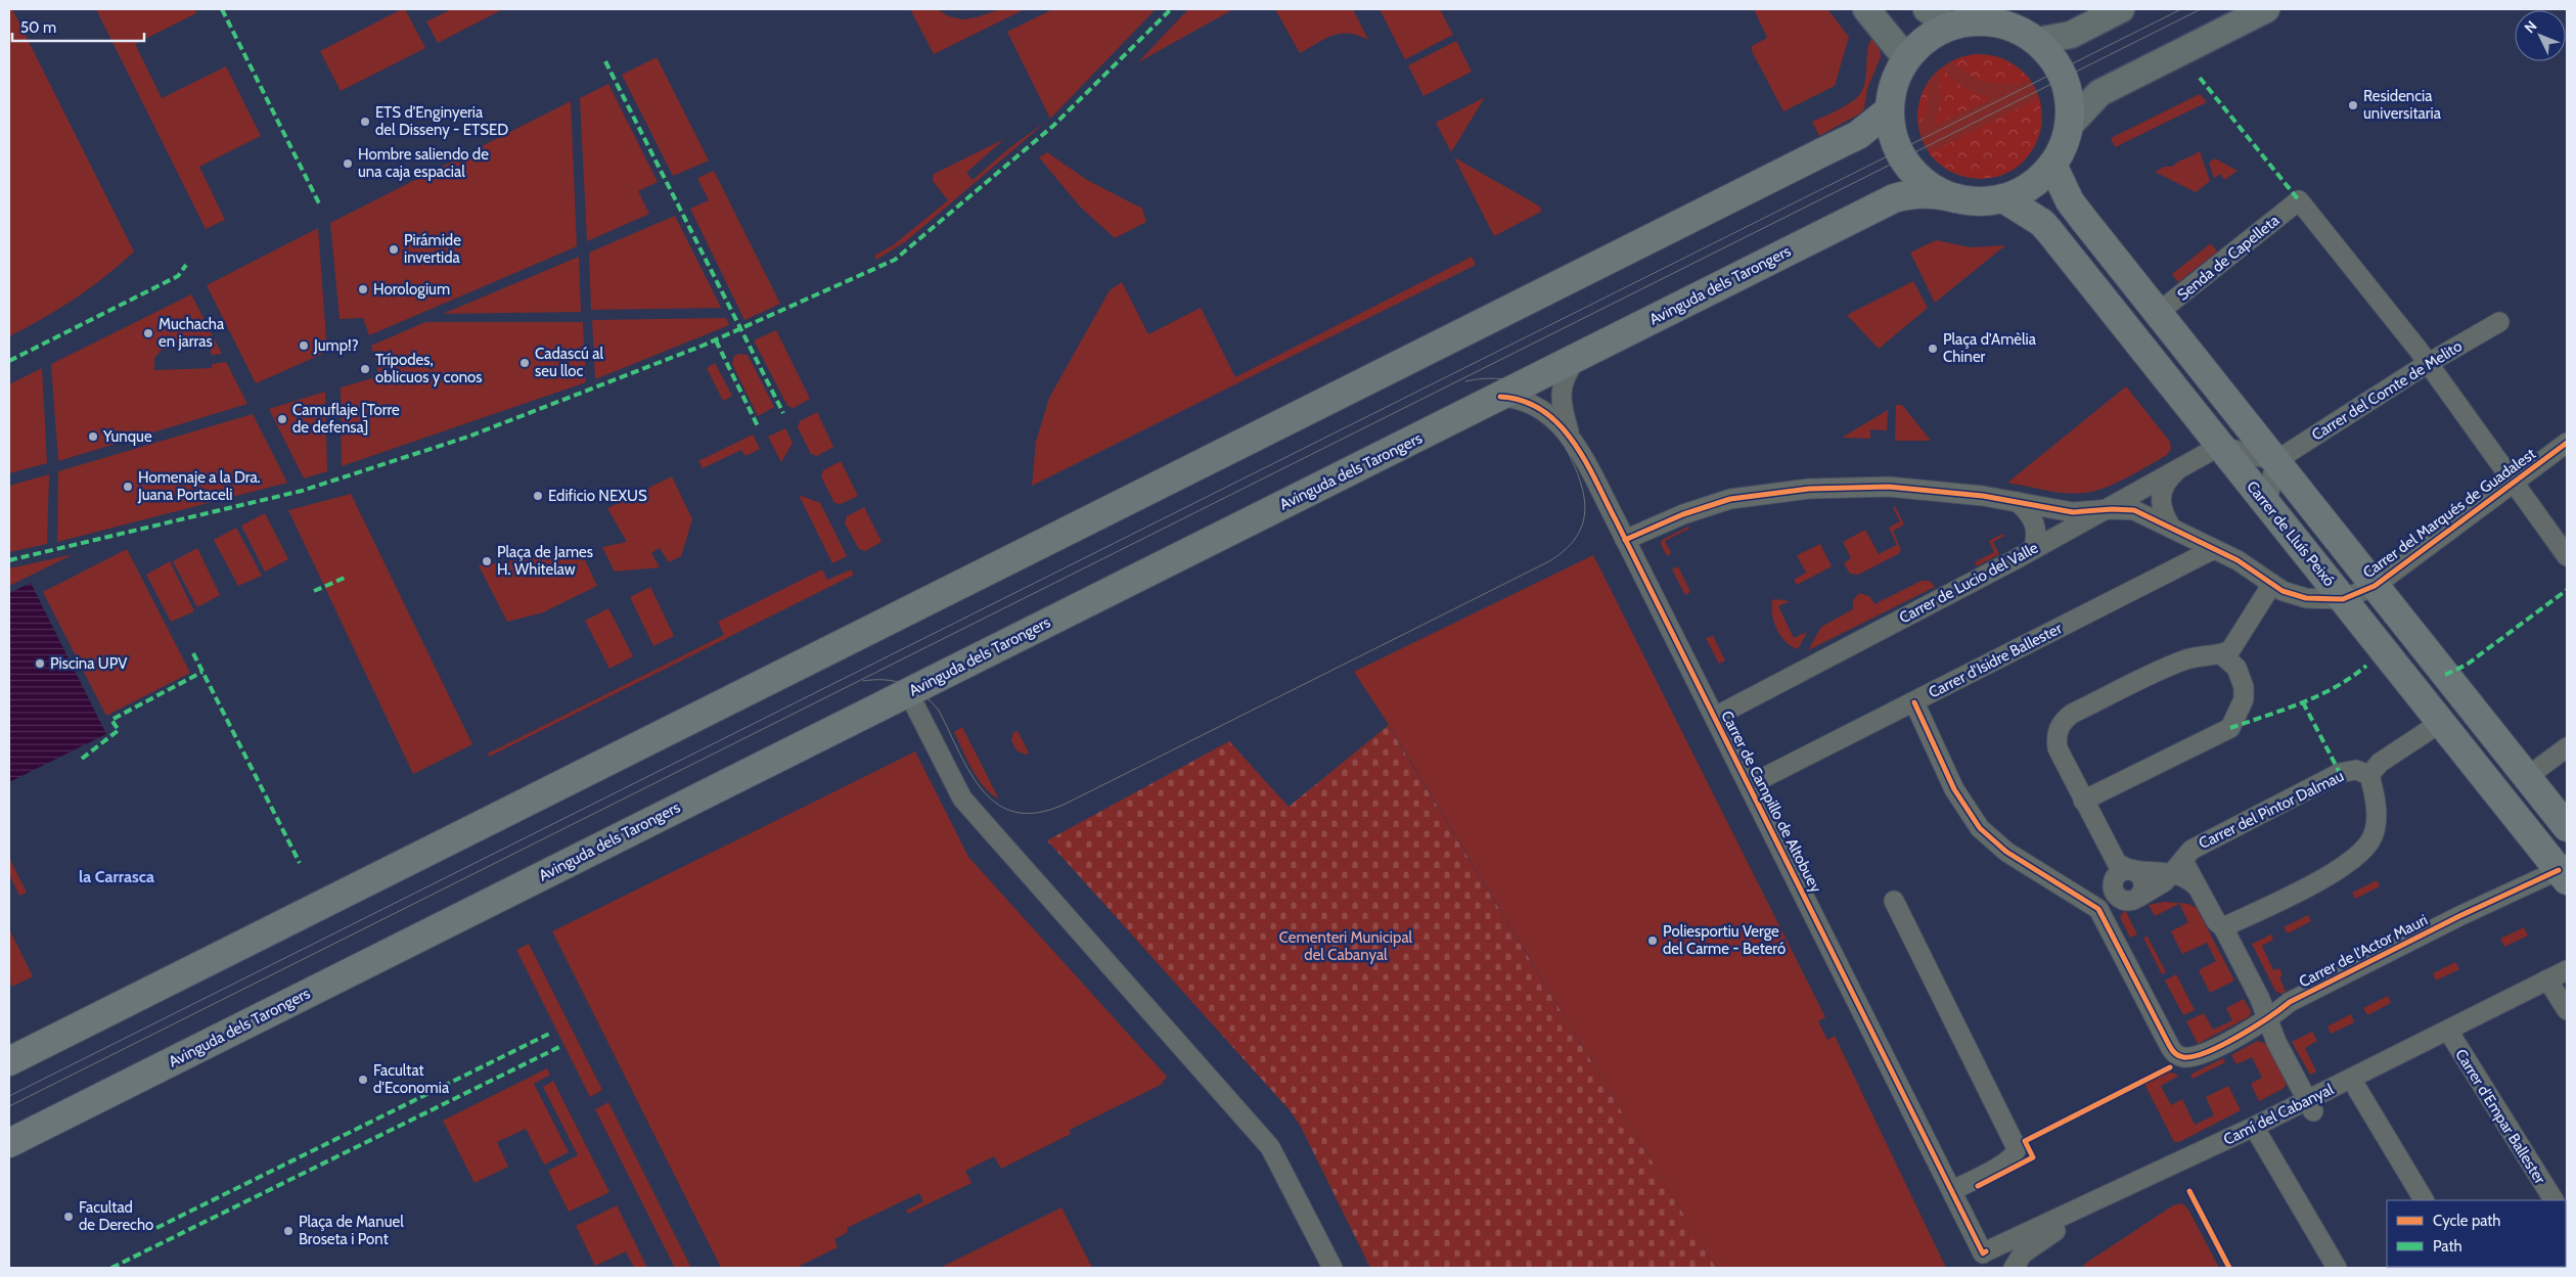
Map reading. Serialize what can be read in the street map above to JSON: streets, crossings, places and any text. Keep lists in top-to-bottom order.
{
  "streets": {
    "main road": ["Avinguda dels Tarongers", "Carrer de Lluís Peixó"],
    "street": [
      "Senda de Capelleta",
      "Carrer del Comte de Melito",
      "Carrer del Marqués de Guadalest",
      "Carrer de Lucio del Valle",
      "Carrer d'Isidre Ballester",
      "Carrer de Campillo de Altobuey",
      "Carrer del Pintor Dalmau",
      "Carrer de l'Actor Mauri",
      "Camí del Cabanyal",
      "Carrer d'Empar Ballester"
    ]
  },
  "crossings": [
    ["Senda de Capelleta", "Carrer del Comte de Melito"],
    ["Avinguda dels Tarongers", "Carrer de Lluís Peixó"],
    ["Avinguda dels Tarongers", "Carrer de Campillo de Altobuey"],
    ["Carrer del Marqués de Guadalest", "Carrer de Lluís Peixó"],
    ["Carrer de Lluís Peixó", "Carrer de Lucio del Valle"],
    ["Carrer de Lluís Peixó", "Carrer de l'Actor Mauri"],
    ["Carrer de Lucio del Valle", "Carrer de Campillo de Altobuey"],
    ["Carrer d'Isidre Ballester", "Carrer de Campillo de Altobuey"],
    ["Carrer de Campillo de Altobuey", "Camí del Cabanyal"],
    ["Carrer del Pintor Dalmau", "Carrer de l'Actor Mauri"],
    ["Carrer del Pintor Dalmau", "Camí del Cabanyal"],
    ["Camí del Cabanyal", "Carrer d'Empar Ballester"]
  ],
  "districts": ["la Carrasca"],
  "parks": ["Cementeri Municipal del Cabanyal"],
  "places": [
    "Residencia universitaria",
    "ETS d'Enginyeria del Disseny - ETSED",
    "Hombre saliendo de una caja espacial",
    "Pirámide invertida",
    "Horologium",
    "Muchacha en jarras",
    "Jump!?",
    "Plaça d'Amèlia Chiner",
    "Cadascú al seu lloc",
    "Trípodes, oblicuos y conos",
    "Camuflaje [Torre de defensa]",
    "Yunque",
    "Homenaje a la Dra. Juana Portaceli",
    "Edificio NEXUS",
    "Plaça de James H. Whitelaw",
    "Piscina UPV",
    "Poliesportiu Verge del Carme - Beteró",
    "Facultat d'Economia",
    "Facultad de Derecho",
    "Plaça de Manuel Broseta i Pont"
  ],
  "legend": ["Cycle path", "Path"],
  "scale_bar": "50 m",
  "north": "top left"
}
